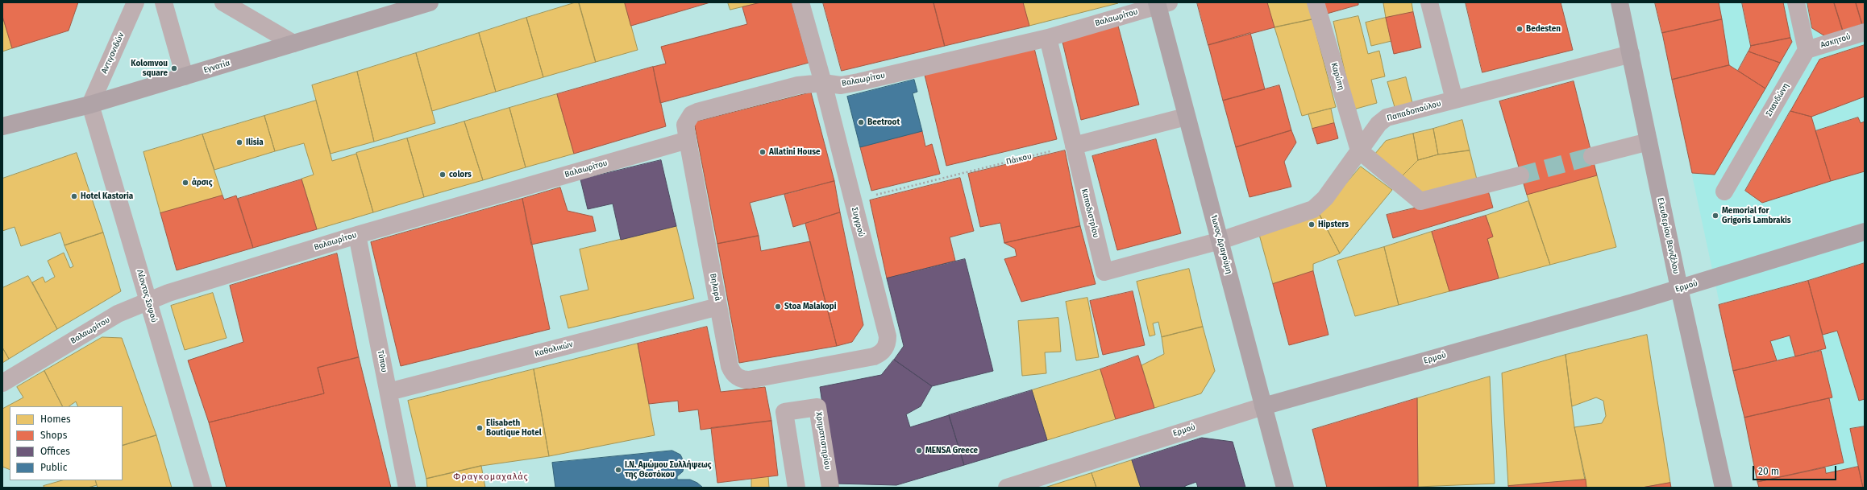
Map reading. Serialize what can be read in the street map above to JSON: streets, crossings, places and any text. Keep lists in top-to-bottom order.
{
  "streets": {
    "main road": [
      "Εγνατία",
      "Ελευθερίου Βενιζέλου",
      "Ίωνος Δραγούμη",
      "Ερμού"
    ],
    "street": [
      "Βαλαωρίτου",
      "Ασκητού",
      "Αντιγονιδών",
      "Καρύπη",
      "Σπανδώνη",
      "Παπαδοπούλου",
      "Καποδιστρίου",
      "Συγγρού",
      "Βηλαρά",
      "Λέοντος Σοφού",
      "Καθολικών",
      "Τύπου",
      "Χρηματιστηρίου"
    ],
    "path": ["Πάικου"]
  },
  "crossings": [
    ["Βαλαωρίτου", "Καποδιστρίου"],
    ["Βαλαωρίτου", "Συγγρού"],
    ["Βαλαωρίτου", "Ίωνος Δραγούμη"],
    ["Βαλαωρίτου", "Βηλαρά"],
    ["Βαλαωρίτου", "Λέοντος Σοφού"],
    ["Βαλαωρίτου", "Τύπου"],
    ["Ασκητού", "Σπανδώνη"],
    ["Αντιγονιδών", "Εγνατία"],
    ["Αντιγονιδών", "Λέοντος Σοφού"],
    ["Εγνατία", "Λέοντος Σοφού"],
    ["Καρύπη", "Παπαδοπούλου"],
    ["Παπαδοπούλου", "Καποδιστρίου"],
    ["Παπαδοπούλου", "Ελευθερίου Βενιζέλου"],
    ["Παπαδοπούλου", "Ίωνος Δραγούμη"],
    ["Πάικου", "Καποδιστρίου"],
    ["Πάικου", "Συγγρού"],
    ["Καποδιστρίου", "Ίωνος Δραγούμη"],
    ["Συγγρού", "Βηλαρά"],
    ["Ελευθερίου Βενιζέλου", "Ερμού"],
    ["Ίωνος Δραγούμη", "Ερμού"],
    ["Βηλαρά", "Καθολικών"],
    ["Καθολικών", "Τύπου"]
  ],
  "districts": ["Φραγκομαχαλάς"],
  "places": [
    "Bedesten",
    "Kolomvou square",
    "Beetroot",
    "Ilisia",
    "Allatini House",
    "colors",
    "άρσις",
    "Hotel Kastoria",
    "Memorial for Grigoris Lambrakis",
    "Hipsters",
    "Stoa Malakopi",
    "Elisabeth Boutique Hotel",
    "MENSA Greece",
    "I.N. Αμώμου Συλλήψεως της Θεοτόκου"
  ],
  "legend": [
    "Homes",
    "Shops",
    "Offices",
    "Public"
  ],
  "scale_bar": "20 m"
}
